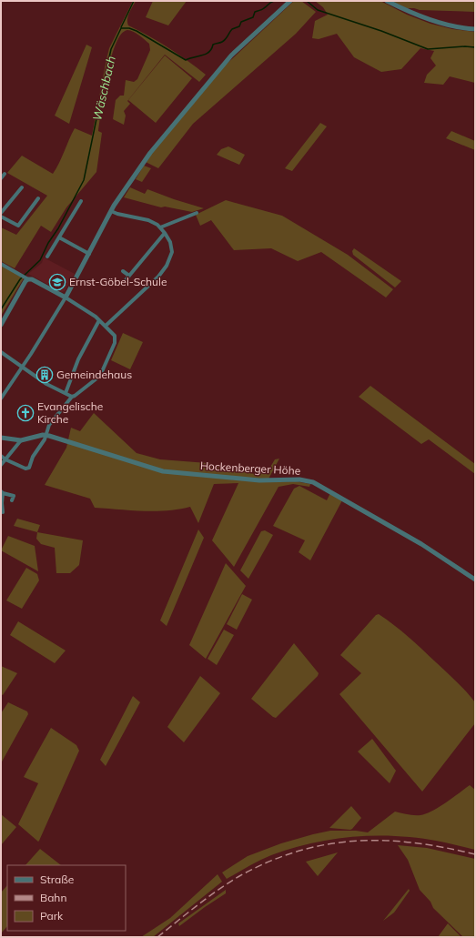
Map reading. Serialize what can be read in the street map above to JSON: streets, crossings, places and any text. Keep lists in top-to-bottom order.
{
  "streets": {
    "street": ["Hockenberger Höhe"]
  },
  "water": ["Wäschbach"],
  "places": {
    "school or university": ["Ernst-Göbel-Schule"],
    "building": ["Gemeindehaus"],
    "church": ["Evangelische Kirche"]
  },
  "legend": ["Straße", "Bahn", "Park"]
}
